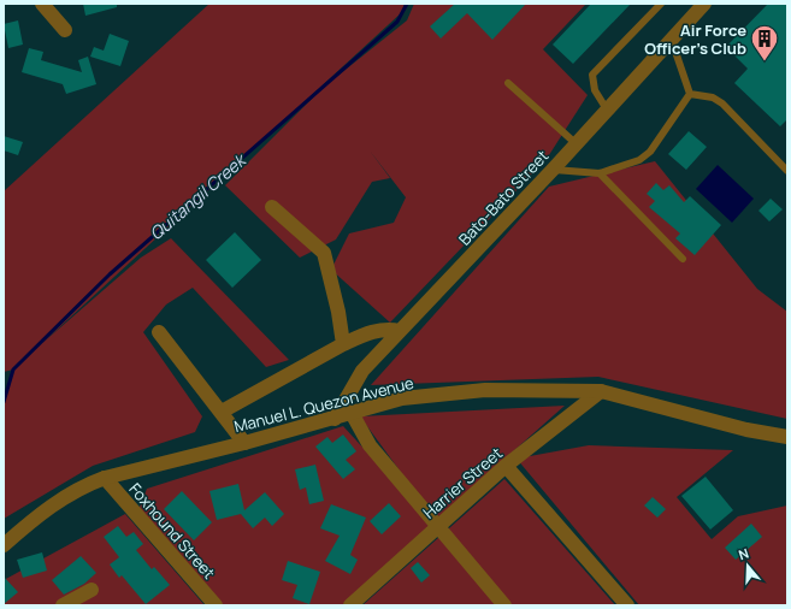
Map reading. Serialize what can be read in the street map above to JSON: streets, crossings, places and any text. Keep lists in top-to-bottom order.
{
  "streets": {
    "street": [
      "Bato-Bato Street",
      "Manuel L. Quezon Avenue",
      "Harrier Street",
      "Foxhound Street"
    ]
  },
  "crossings": [
    ["Bato-Bato Street", "Manuel L. Quezon Avenue"],
    ["Manuel L. Quezon Avenue", "Harrier Street"],
    ["Manuel L. Quezon Avenue", "Foxhound Street"]
  ],
  "water": ["Quitangil Creek"],
  "places": {
    "building": ["Air Force Officer's Club"]
  },
  "north": "top"
}
